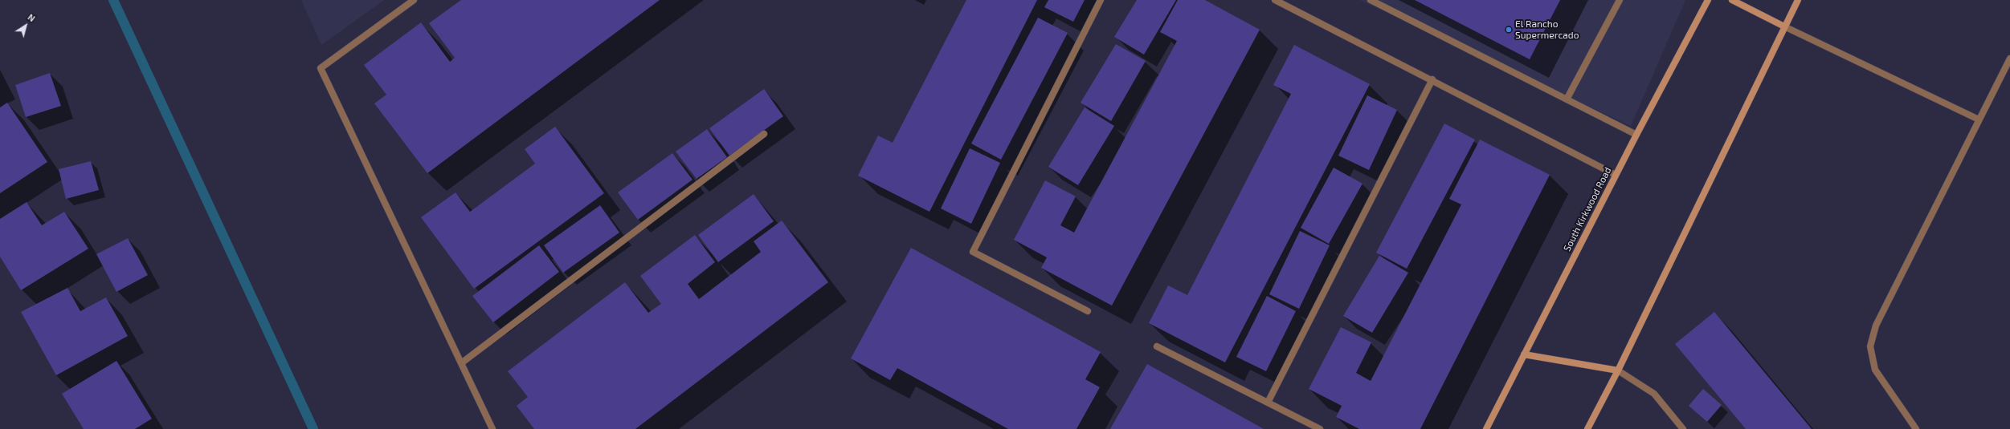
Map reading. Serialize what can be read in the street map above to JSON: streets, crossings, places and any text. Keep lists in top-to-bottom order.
{
  "streets": {
    "main road": ["South Kirkwood Road"]
  },
  "places": ["El Rancho Supermercado"],
  "north": "top right"
}
